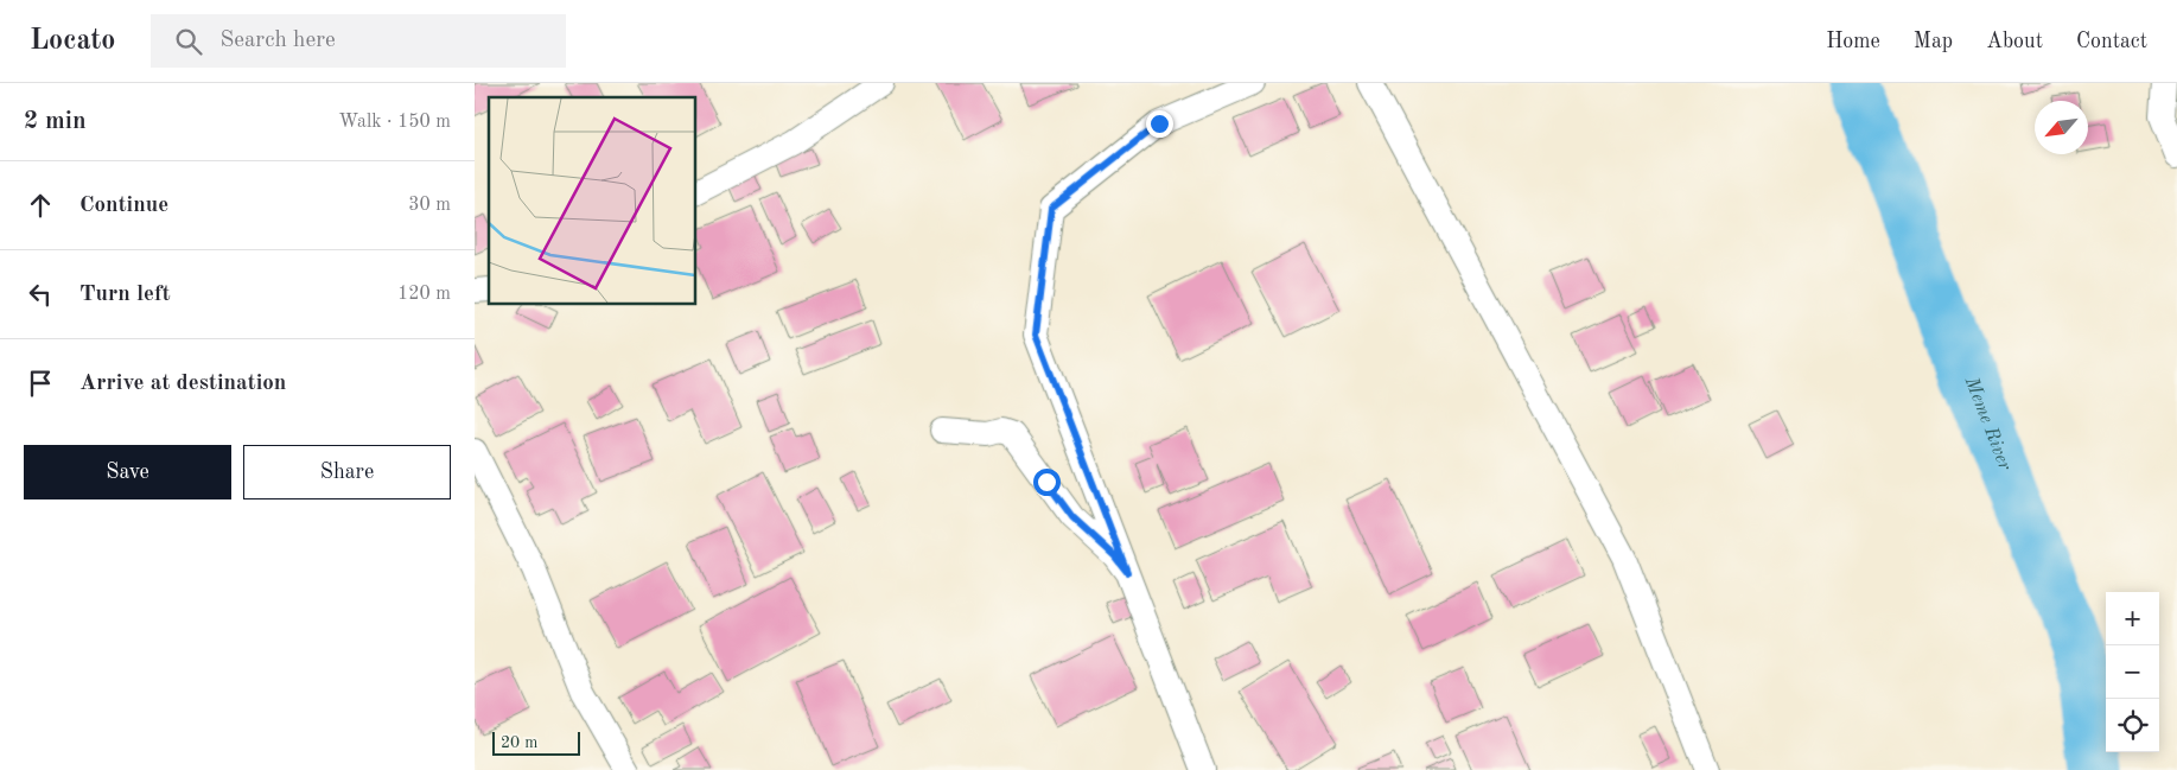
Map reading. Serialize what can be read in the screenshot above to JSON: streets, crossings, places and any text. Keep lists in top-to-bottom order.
{
  "water": ["Meme River"],
  "scale_bar": "20 m",
  "north": "bottom left",
  "page": {
    "header": "Locato",
    "search": "Search here",
    "nav": [
      "Home",
      "Map",
      "About",
      "Contact"
    ],
    "heading": ["2 min", "Walk · 150 m"],
    "list": [
      ["Continue", "30 m"],
      ["Turn left", "120 m"],
      "Arrive at destination"
    ],
    "buttons": ["Save", "Share"],
    "map_buttons": ["+", "−"],
    "scale": "20 m"
  }
}
